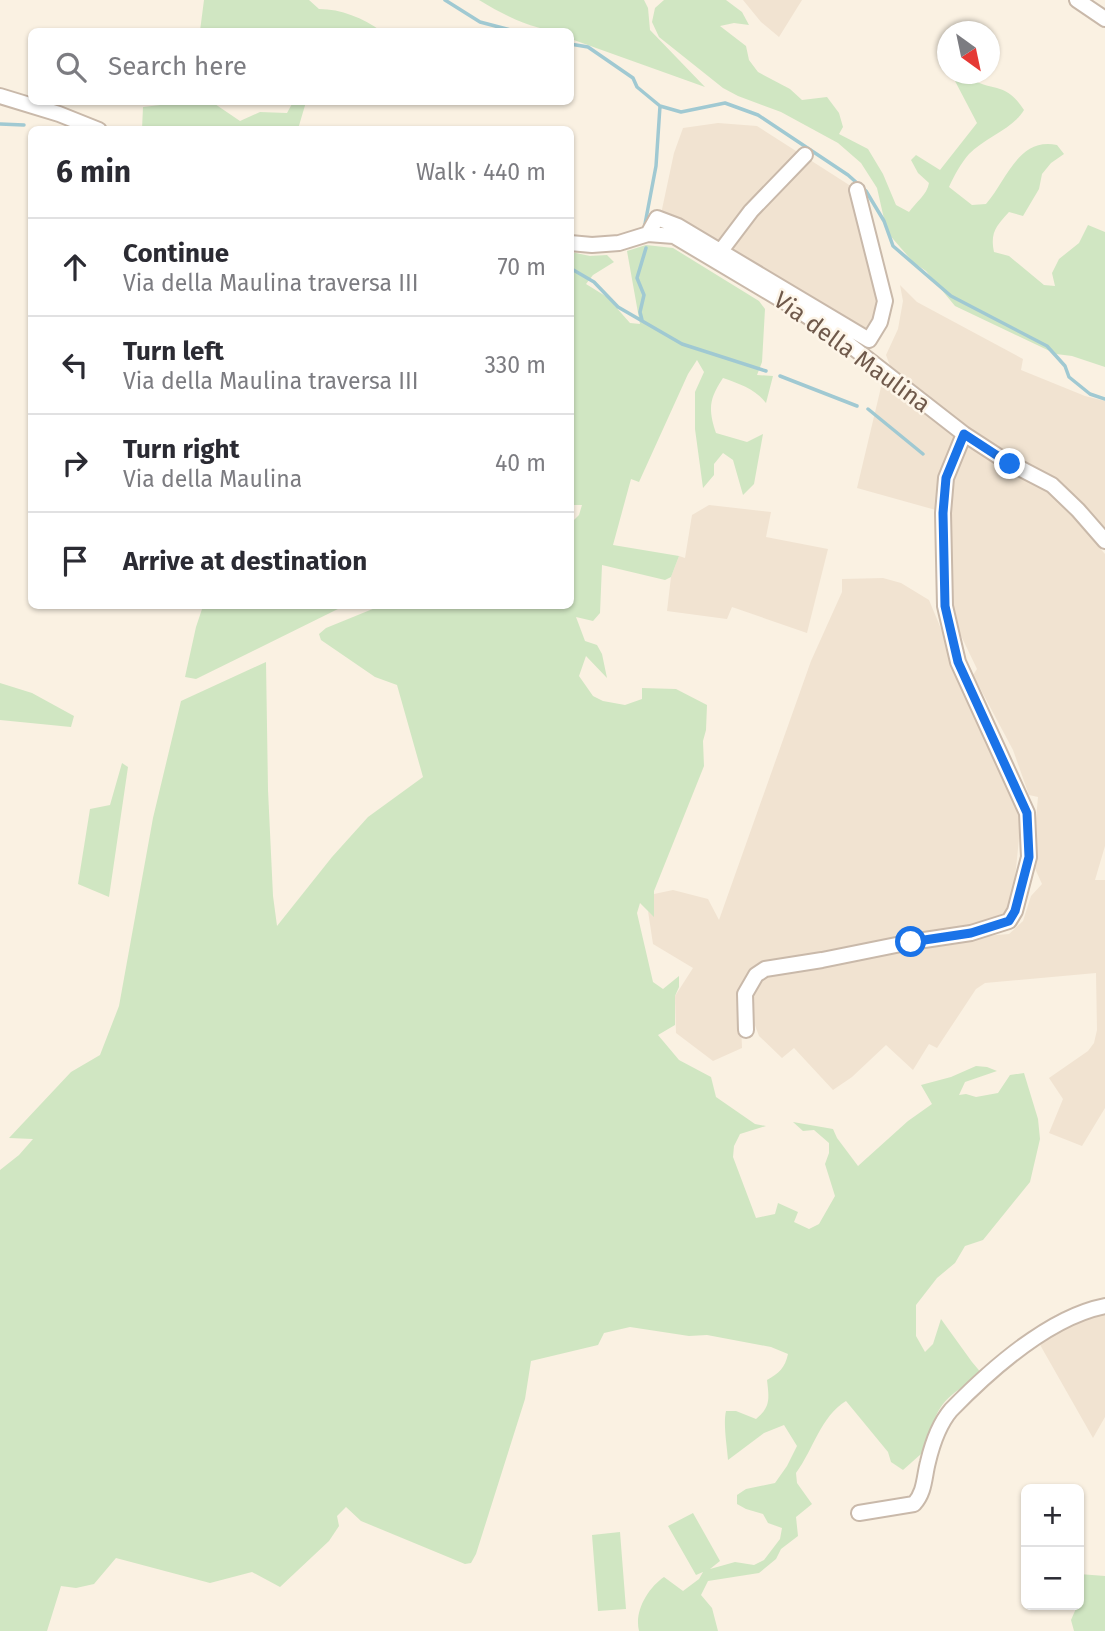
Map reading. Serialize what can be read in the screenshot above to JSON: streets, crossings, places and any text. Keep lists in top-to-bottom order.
{
  "streets": {
    "street": ["Via della Maulina"]
  },
  "north": "bottom right",
  "page": {
    "search": "Search here",
    "heading": ["6 min", "Walk · 440 m"],
    "list": [
      ["Continue", "Via della Maulina traversa III", "70 m"],
      ["Turn left", "Via della Maulina traversa III", "330 m"],
      ["Turn right", "Via della Maulina", "40 m"],
      "Arrive at destination"
    ],
    "map_buttons": ["+", "−"]
  }
}
